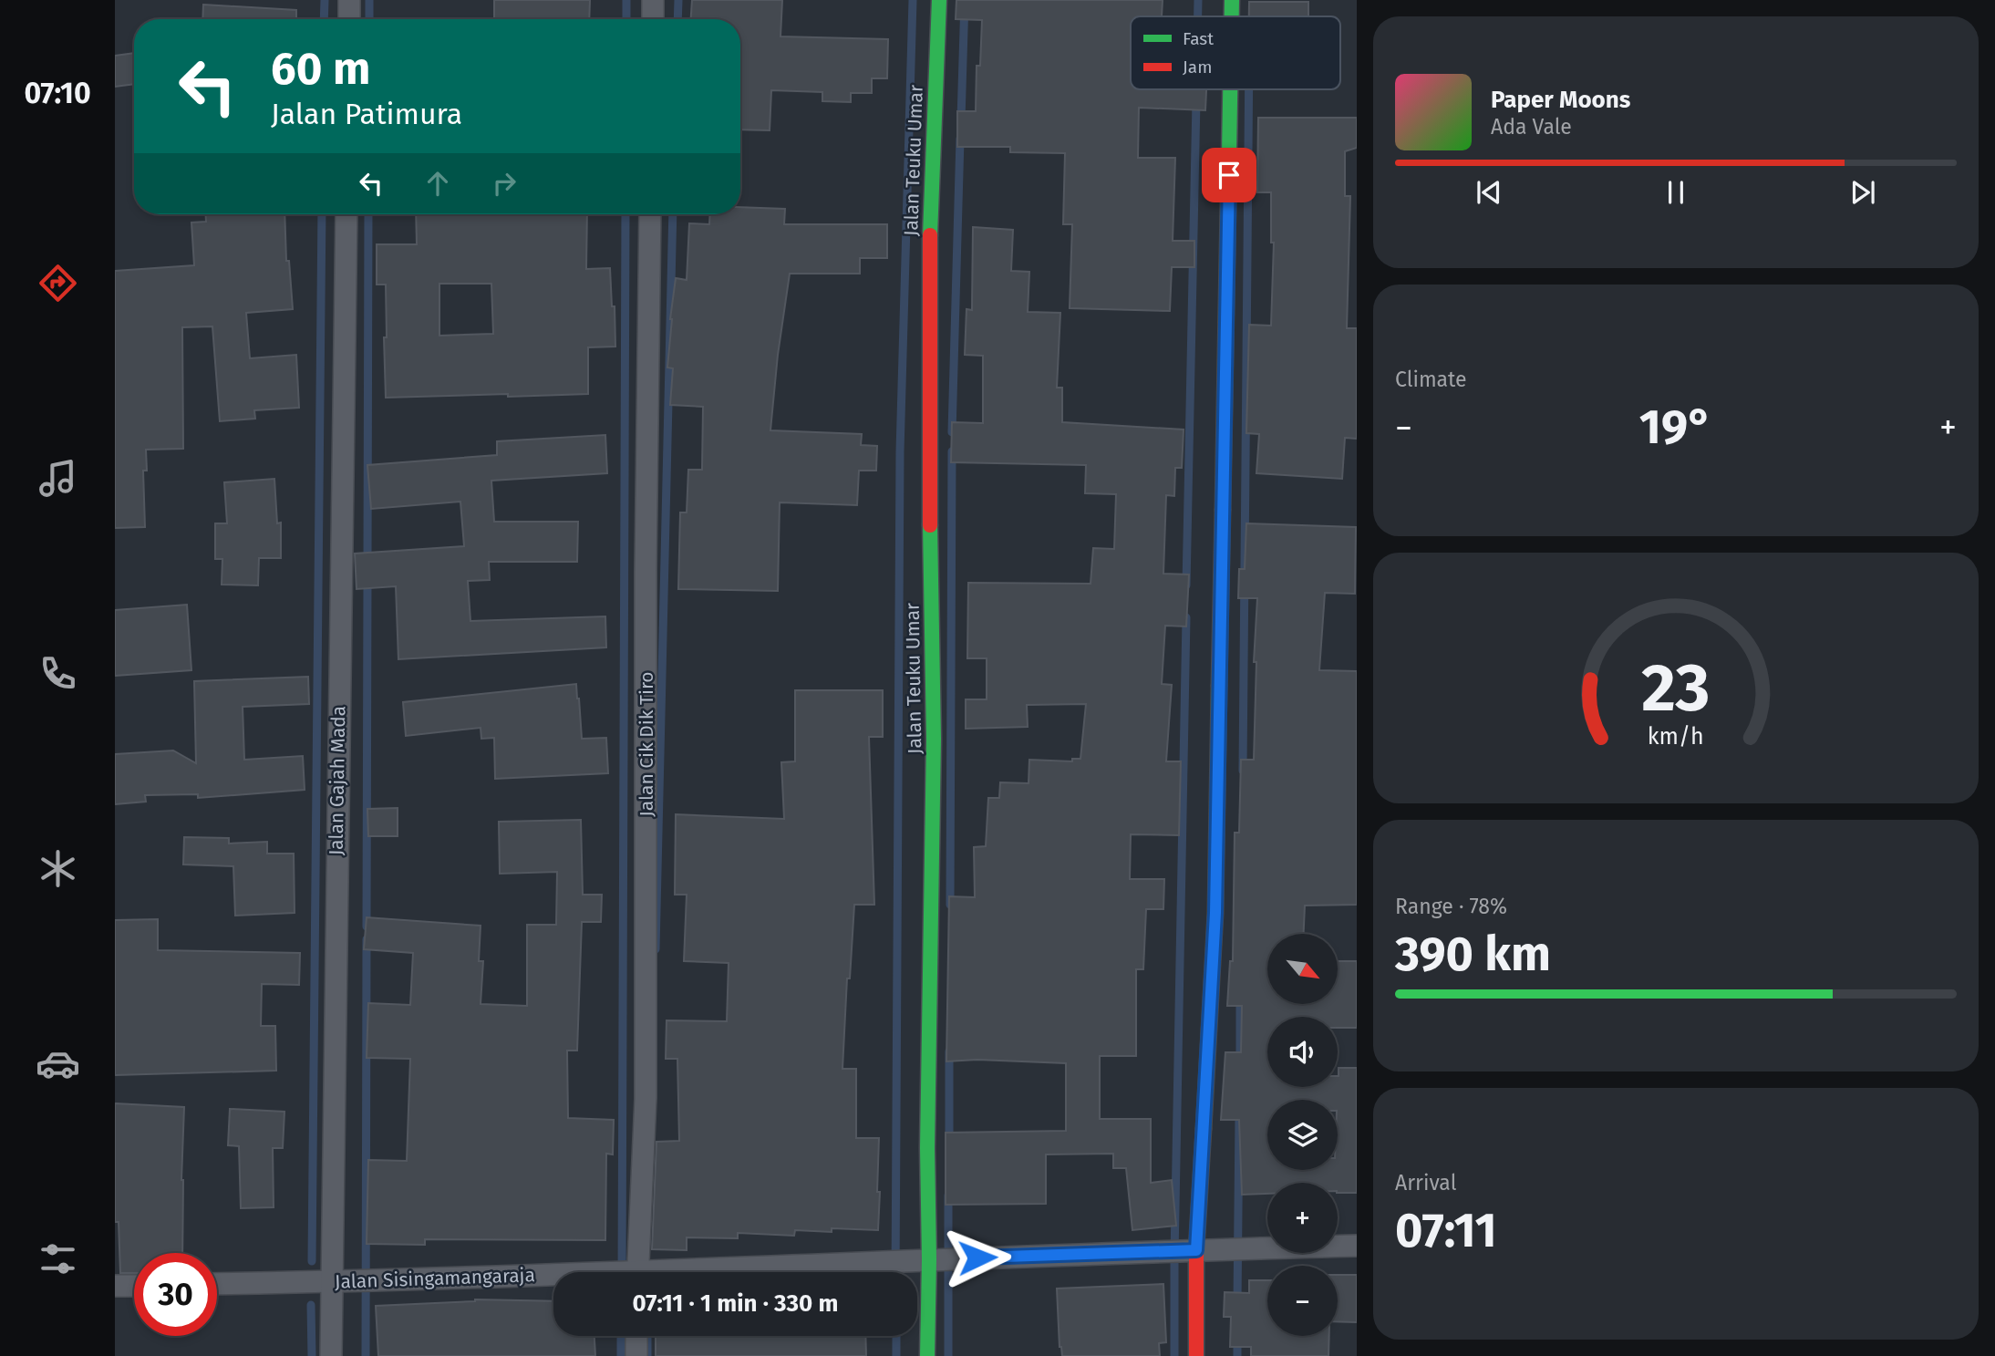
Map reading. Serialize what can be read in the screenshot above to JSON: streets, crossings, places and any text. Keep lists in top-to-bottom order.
{
  "streets": {
    "street": [
      "Jalan Teuku Umar",
      "Jalan Cik Dik Tiro",
      "Jalan Gajah Mada",
      "Jalan Sisingamangaraja"
    ]
  },
  "crossings": [
    ["Jalan Teuku Umar", "Jalan Sisingamangaraja"],
    ["Jalan Gajah Mada", "Jalan Sisingamangaraja"]
  ],
  "legend": ["Fast", "Jam"],
  "north": "bottom right",
  "page": {
    "tabs": "07:10",
    "turn": ["60 m", "Jalan Patimura"],
    "song": ["Paper Moons", "Ada Vale"],
    "tile": [
      "Climate",
      ["Range · 78%", "390 km"],
      ["Arrival", "07:11"]
    ],
    "heat": ["−", "19°", "+"],
    "map_buttons": ["+", "−"],
    "limit": "30",
    "trip": "07:11 · 1 min · 330 m",
    "gauge": ["23", "km/h"]
  }
}
